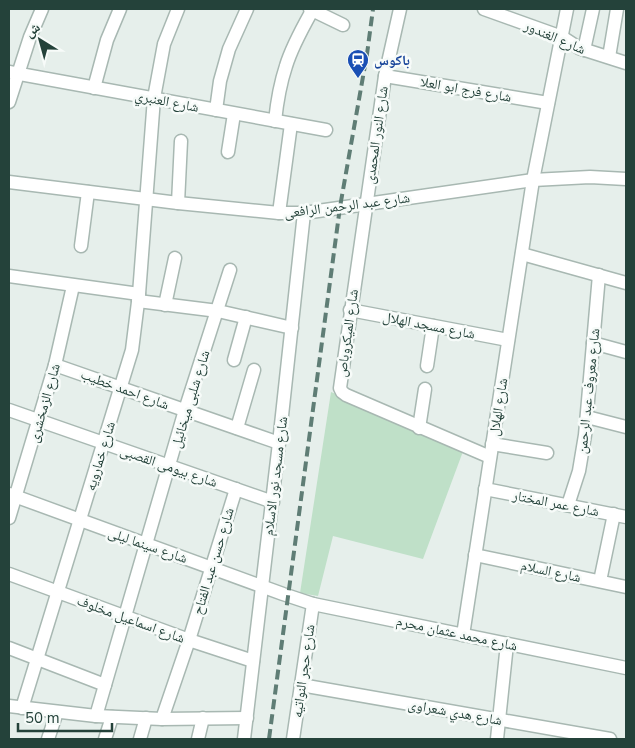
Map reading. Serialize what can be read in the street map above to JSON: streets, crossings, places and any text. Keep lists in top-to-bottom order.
{
  "streets": {
    "street": [
      "شارع الغندور",
      "شارع فرج ابو العلا",
      "شارع العنبري",
      "شارع النور المحمدى",
      "شارع عبد الرحمن الرافعى",
      "شارع مسجد الهلال",
      "شارع الميكروباص",
      "شارع احمد خطيب",
      "شارع معروف عبد الرحمن",
      "شارع شلبى ميخائيل",
      "شارع الزمخشرى",
      "شارع الهلال",
      "شارع خمارويه",
      "شارع بيومى القصبى",
      "شارع مسجد نور الاسلام",
      "شارع عمر المختار",
      "شارع سينما ليلى",
      "شارع حسن عبد الفتاح",
      "شارع السلام",
      "شارع اسماعيل مخلوف",
      "شارع محمد عثمان محرم",
      "شارع حجر النواتيه",
      "شارع هدي شعراوى"
    ]
  },
  "crossings": [
    ["شارع الغندور", "شارع الهلال"],
    ["شارع فرج ابو العلا", "شارع النور المحمدى"],
    ["شارع فرج ابو العلا", "شارع الهلال"],
    ["شارع العنبري", "شارع خمارويه"],
    ["شارع النور المحمدى", "شارع عبد الرحمن الرافعى"],
    ["شارع النور المحمدى", "شارع الميكروباص"],
    ["شارع عبد الرحمن الرافعى", "شارع الميكروباص"],
    ["شارع عبد الرحمن الرافعى", "شارع الهلال"],
    ["شارع عبد الرحمن الرافعى", "شارع خمارويه"],
    ["شارع عبد الرحمن الرافعى", "شارع مسجد نور الاسلام"],
    ["شارع مسجد الهلال", "شارع الميكروباص"],
    ["شارع مسجد الهلال", "شارع الهلال"],
    ["شارع الميكروباص", "شارع الهلال"],
    ["شارع احمد خطيب", "شارع شلبى ميخائيل"],
    ["شارع احمد خطيب", "شارع الزمخشرى"],
    ["شارع احمد خطيب", "شارع خمارويه"],
    ["شارع احمد خطيب", "شارع مسجد نور الاسلام"],
    ["شارع معروف عبد الرحمن", "شارع عمر المختار"],
    ["شارع شلبى ميخائيل", "شارع بيومى القصبى"],
    ["شارع شلبى ميخائيل", "شارع سينما ليلى"],
    ["شارع شلبى ميخائيل", "شارع اسماعيل مخلوف"],
    ["شارع الزمخشرى", "شارع بيومى القصبى"],
    ["شارع الزمخشرى", "شارع سينما ليلى"],
    ["شارع الهلال", "شارع عمر المختار"],
    ["شارع الهلال", "شارع السلام"],
    ["شارع الهلال", "شارع محمد عثمان محرم"],
    ["شارع خمارويه", "شارع بيومى القصبى"],
    ["شارع خمارويه", "شارع سينما ليلى"],
    ["شارع خمارويه", "شارع اسماعيل مخلوف"],
    ["شارع بيومى القصبى", "شارع مسجد نور الاسلام"],
    ["شارع بيومى القصبى", "شارع حسن عبد الفتاح"],
    ["شارع مسجد نور الاسلام", "شارع سينما ليلى"],
    ["شارع مسجد نور الاسلام", "شارع اسماعيل مخلوف"],
    ["شارع سينما ليلى", "شارع حسن عبد الفتاح"],
    ["شارع سينما ليلى", "شارع محمد عثمان محرم"],
    ["شارع حسن عبد الفتاح", "شارع اسماعيل مخلوف"],
    ["شارع محمد عثمان محرم", "شارع حجر النواتيه"],
    ["شارع حجر النواتيه", "شارع هدي شعراوى"]
  ],
  "places": {
    "station": ["باكوس"]
  },
  "scale_bar": "50 m",
  "north": "top left"
}
